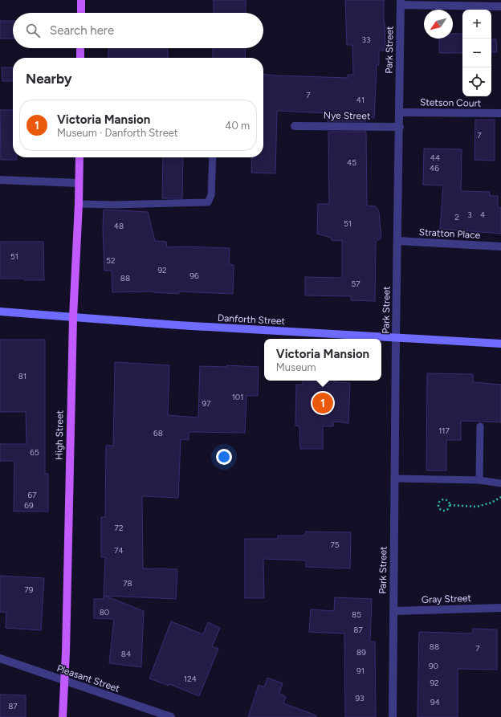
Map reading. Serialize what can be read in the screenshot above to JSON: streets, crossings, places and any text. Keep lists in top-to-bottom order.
{
  "streets": {
    "main road": ["High Street"],
    "street": [
      "Park Street",
      "Stetson Court",
      "Nye Street",
      "Stratton Place",
      "Danforth Street",
      "Gray Street",
      "Pleasant Street"
    ]
  },
  "crossings": [
    ["Park Street", "Stetson Court"],
    ["Park Street", "Nye Street"],
    ["Park Street", "Stratton Place"],
    ["Park Street", "Danforth Street"],
    ["Park Street", "Gray Street"],
    ["Danforth Street", "High Street"],
    ["High Street", "Pleasant Street"]
  ],
  "house_numbers": [
    "33",
    "7",
    "41",
    "7",
    "44",
    "45",
    "46",
    "3",
    "4",
    "2",
    "51",
    "48",
    "51",
    "52",
    "92",
    "96",
    "88",
    "57",
    "81",
    "101",
    "97",
    "117",
    "68",
    "65",
    "67",
    "69",
    "72",
    "75",
    "74",
    "78",
    "79",
    "80",
    "85",
    "87",
    "88",
    "7",
    "89",
    "84",
    "90",
    "91",
    "124",
    "92",
    "93",
    "94",
    "87"
  ],
  "north": "bottom left",
  "page": {
    "map_buttons": ["+", "−"],
    "search": "Search here",
    "heading": "Nearby",
    "list": [
      {
        "mark": "1",
        "name": "Victoria Mansion",
        "note": "Museum · Danforth Street",
        "value": "40 m"
      }
    ],
    "popup": ["Victoria Mansion", "Museum"],
    "pins": "1"
  }
}
